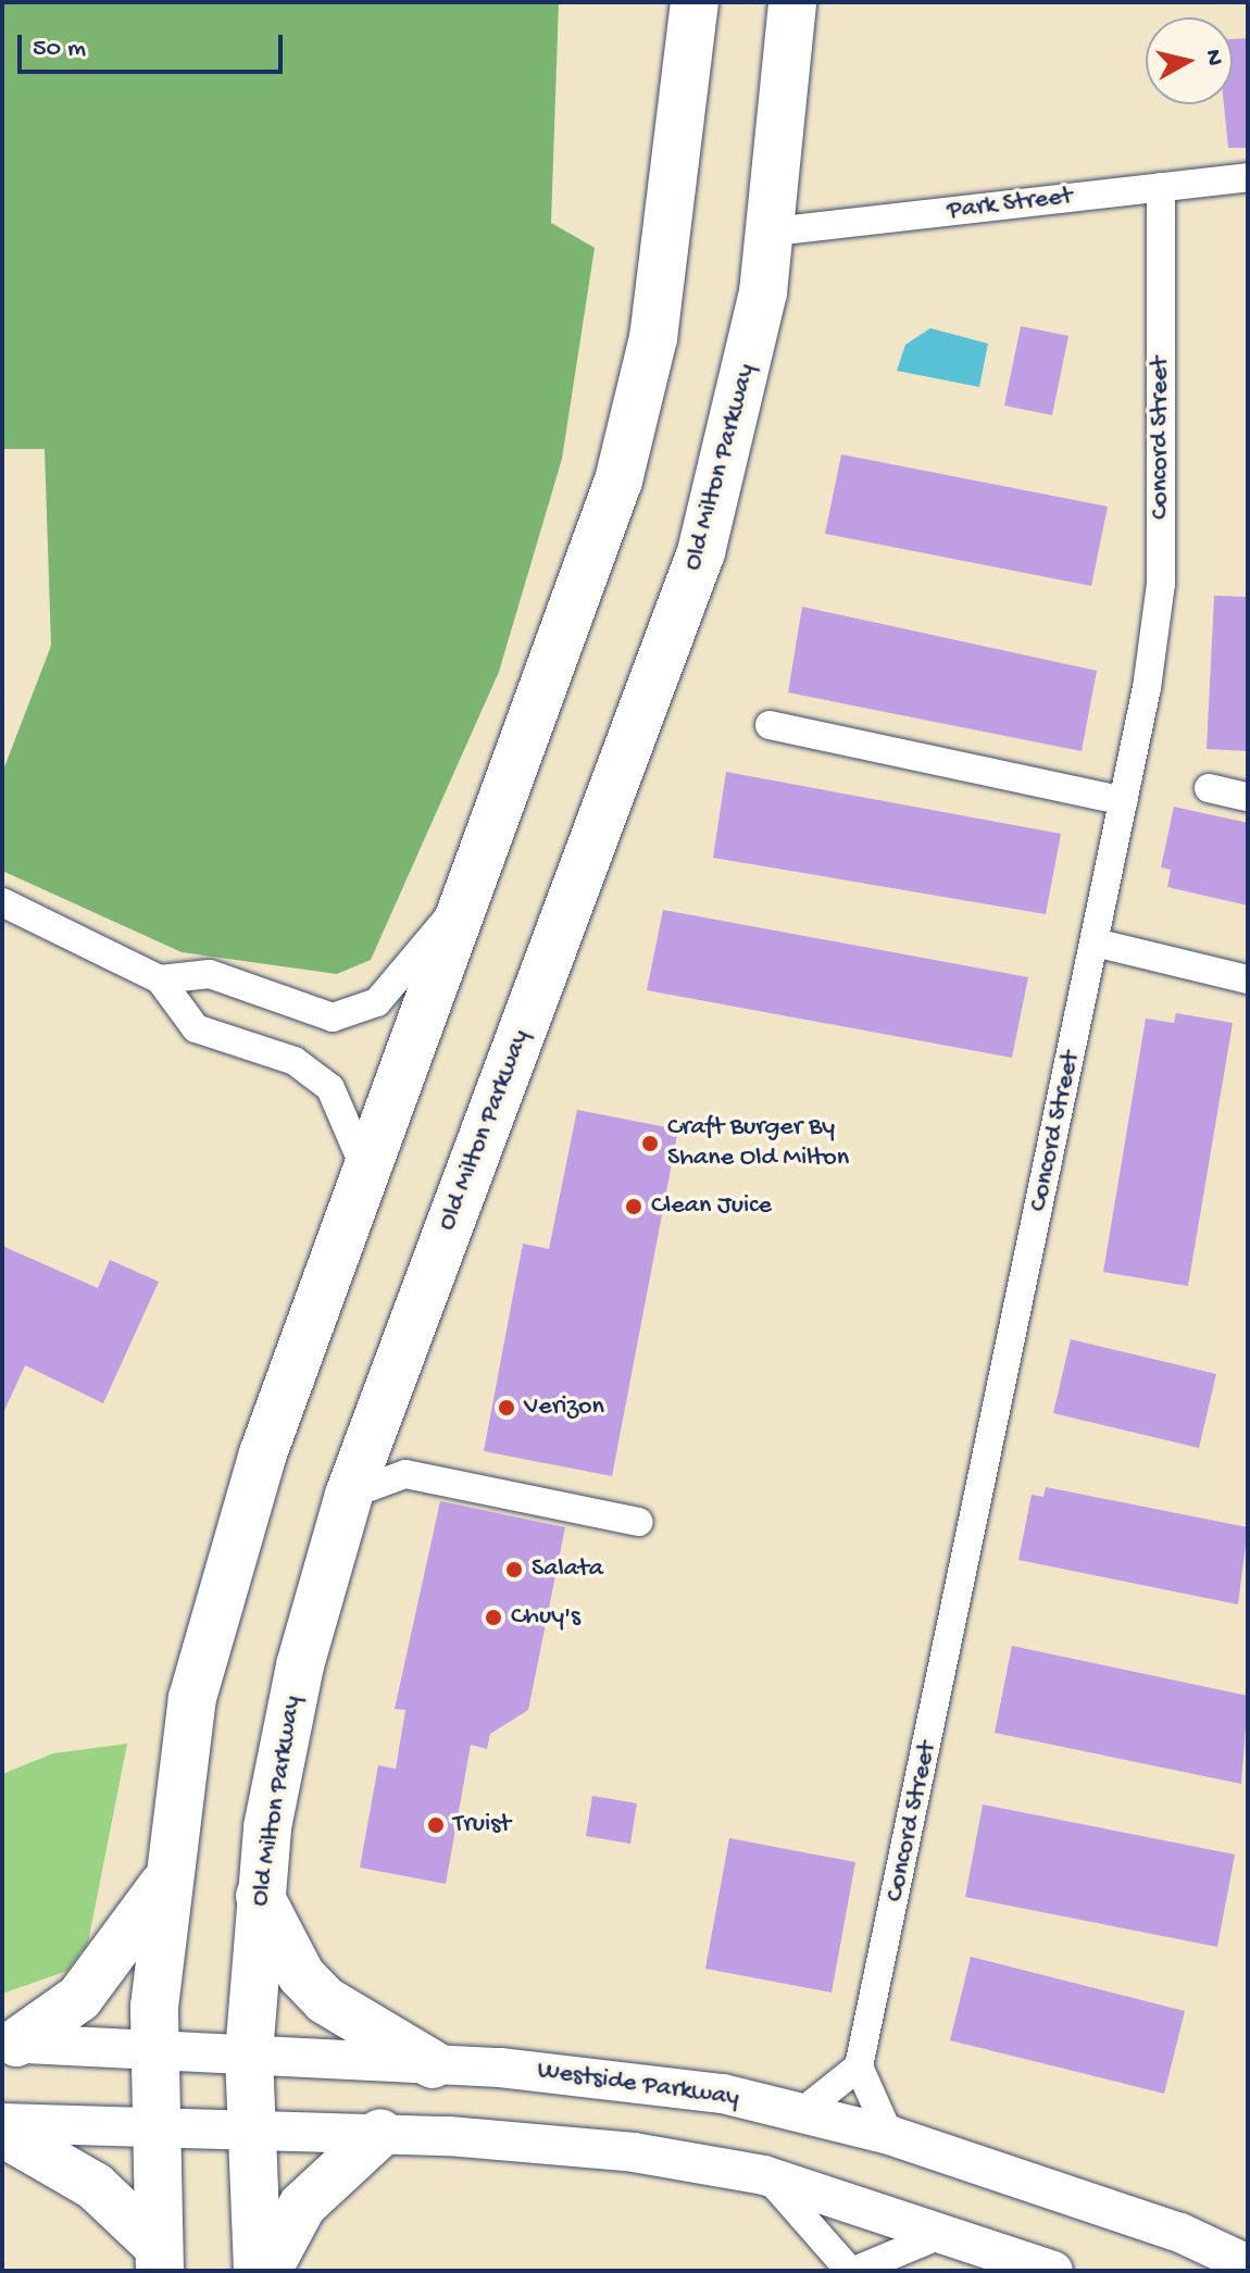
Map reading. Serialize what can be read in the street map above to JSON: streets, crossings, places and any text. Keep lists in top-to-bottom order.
{
  "streets": {
    "highway": ["Old Milton Parkway"],
    "main road": ["Westside Parkway"],
    "street": ["Park Street", "Concord Street"]
  },
  "crossings": [
    ["Park Street", "Concord Street"],
    ["Park Street", "Old Milton Parkway"],
    ["Old Milton Parkway", "Westside Parkway"]
  ],
  "places": [
    "Craft Burger By Shane Old Milton",
    "Clean Juice",
    "Verizon",
    "Salata",
    "Chuy's",
    "Truist"
  ],
  "scale_bar": "50 m",
  "north": "right"
}
